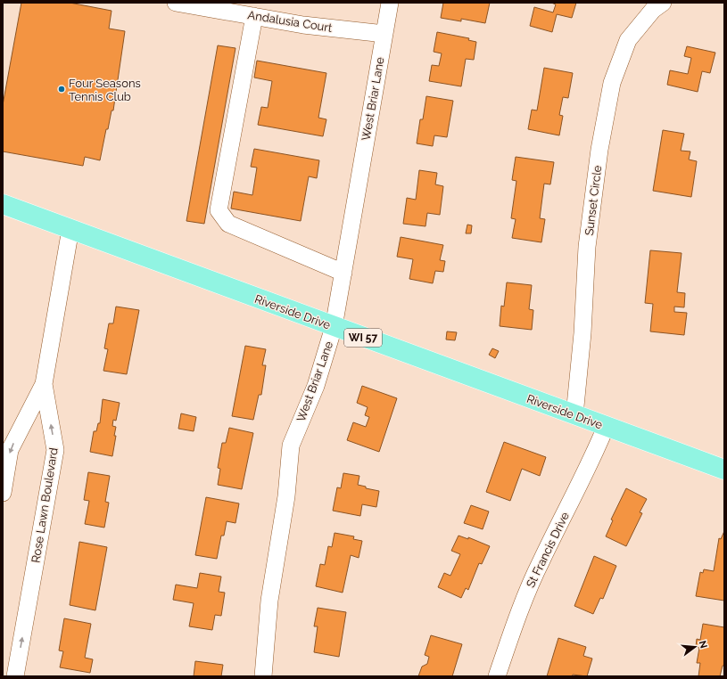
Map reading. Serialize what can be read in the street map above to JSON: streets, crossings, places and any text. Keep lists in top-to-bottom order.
{
  "streets": {
    "main road": ["Riverside Drive", "WI 57"],
    "street": [
      "Andalusia Court",
      "West Briar Lane",
      "Sunset Circle",
      "Rose Lawn Boulevard",
      "St Francis Drive"
    ]
  },
  "crossings": [
    ["Andalusia Court", "West Briar Lane"],
    ["West Briar Lane", "Riverside Drive"],
    ["Sunset Circle", "Riverside Drive"],
    ["Riverside Drive", "Rose Lawn Boulevard"],
    ["Riverside Drive", "St Francis Drive"]
  ],
  "places": ["Four Seasons Tennis Club"],
  "north": "right"
}
